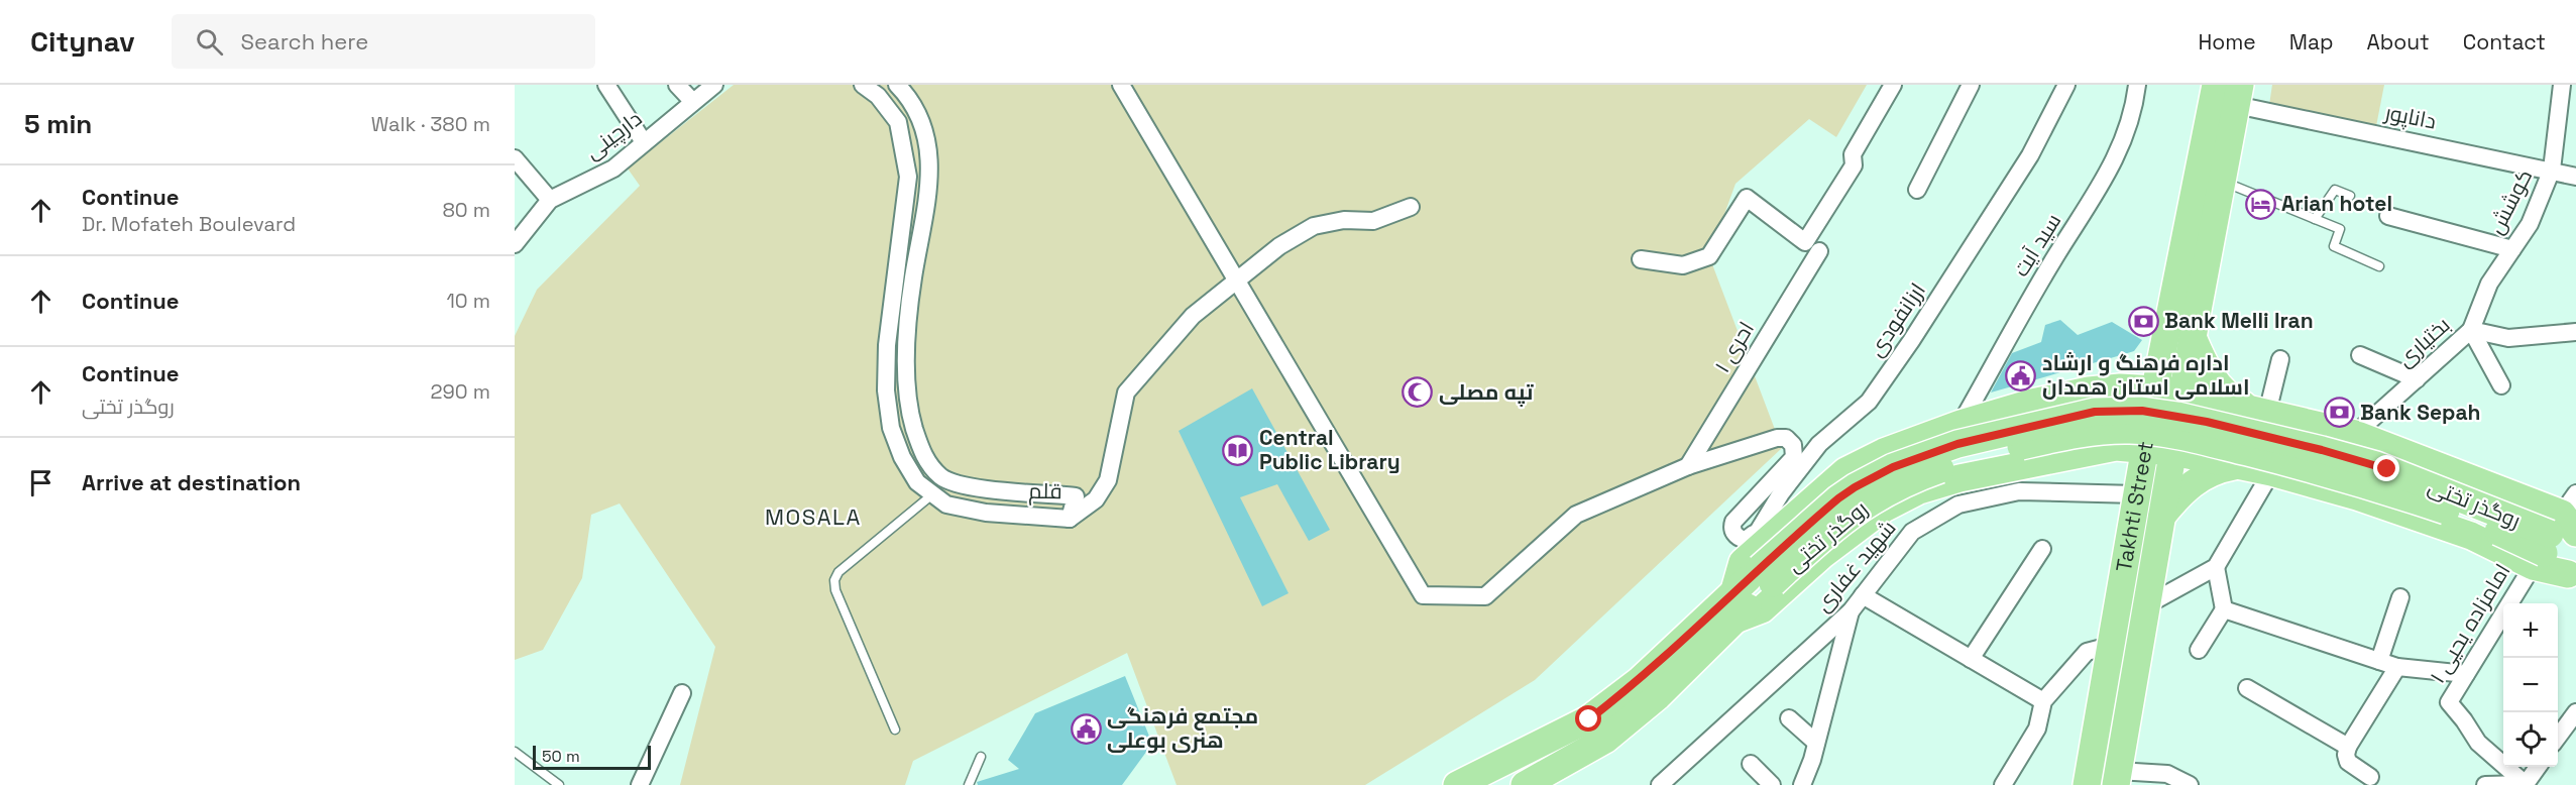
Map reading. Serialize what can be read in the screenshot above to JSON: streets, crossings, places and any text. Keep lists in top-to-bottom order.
{
  "streets": {
    "main road": ["روگذر تختی", "Takhti Street"],
    "street": [
      "داناپور",
      "دارچینی",
      "کوشش",
      "سید آیت",
      "ارزانفودی",
      "بختیاری",
      "احری ۱",
      "قلم",
      "شهید غفاری",
      "امامزاده یحیی ۱"
    ]
  },
  "crossings": [
    ["داناپور", "کوشش"],
    ["داناپور", "Takhti Street"],
    ["کوشش", "بختیاری"],
    ["ارزانفودی", "روگذر تختی"],
    ["روگذر تختی", "امامزاده یحیی ۱"],
    ["Takhti Street", "شهید غفاری"]
  ],
  "districts": ["MOSALA"],
  "places": {
    "hotel": ["Arian hotel"],
    "bank": ["Bank Melli Iran", "Bank Sepah"],
    "public building": ["اداره فرهنگ و ارشاد اسلامی استان همدان", "مجتمع فرهنگی هنری بوعلی"],
    "mosque": ["تپه مصلی"],
    "library": ["Central Public Library"]
  },
  "scale_bar": "50 m",
  "page": {
    "header": "Citynav",
    "search": "Search here",
    "nav": [
      "Home",
      "Map",
      "About",
      "Contact"
    ],
    "heading": ["5 min", "Walk · 380 m"],
    "list": [
      ["Continue", "Dr. Mofateh Boulevard", "80 m"],
      ["Continue", "10 m"],
      ["Continue", "روگذر تختی", "290 m"],
      "Arrive at destination"
    ],
    "map_buttons": ["+", "−"],
    "scale": "50 m"
  }
}
